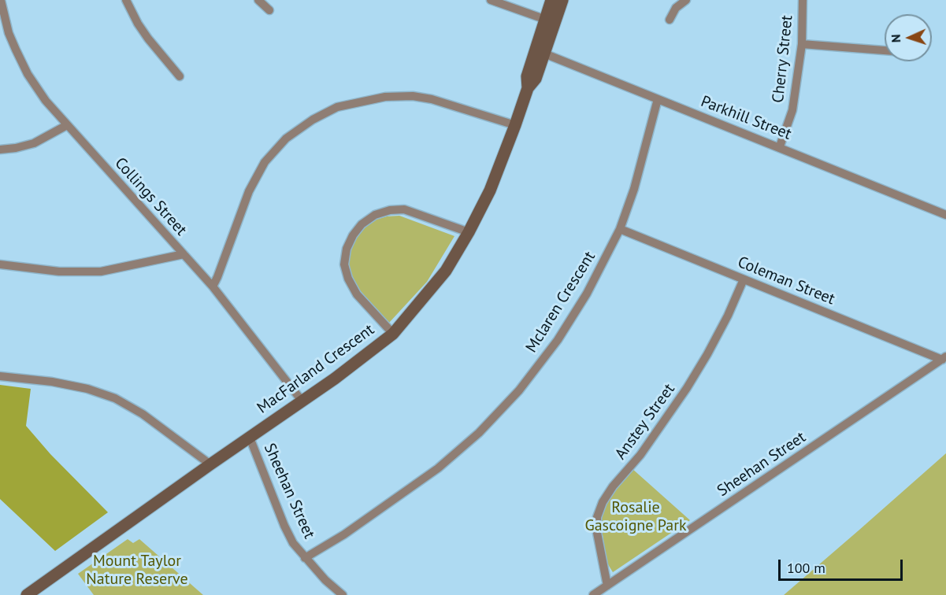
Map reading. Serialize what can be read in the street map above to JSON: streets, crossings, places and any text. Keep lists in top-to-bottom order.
{
  "streets": {
    "street": [
      "Cherry Street",
      "Parkhill Street",
      "Collings Street",
      "Coleman Street",
      "Mclaren Crescent",
      "MacFarland Crescent",
      "Anstey Street",
      "Sheehan Street"
    ]
  },
  "crossings": [
    ["Cherry Street", "Parkhill Street"],
    ["Parkhill Street", "Mclaren Crescent"],
    ["Parkhill Street", "MacFarland Crescent"],
    ["Collings Street", "MacFarland Crescent"],
    ["Coleman Street", "Mclaren Crescent"],
    ["Coleman Street", "Anstey Street"],
    ["Coleman Street", "Sheehan Street"],
    ["Mclaren Crescent", "Sheehan Street"],
    ["MacFarland Crescent", "Sheehan Street"],
    ["Anstey Street", "Sheehan Street"]
  ],
  "parks": ["Rosalie Gascoigne Park", "Mount Taylor Nature Reserve"],
  "scale_bar": "100 m",
  "north": "left"
}
